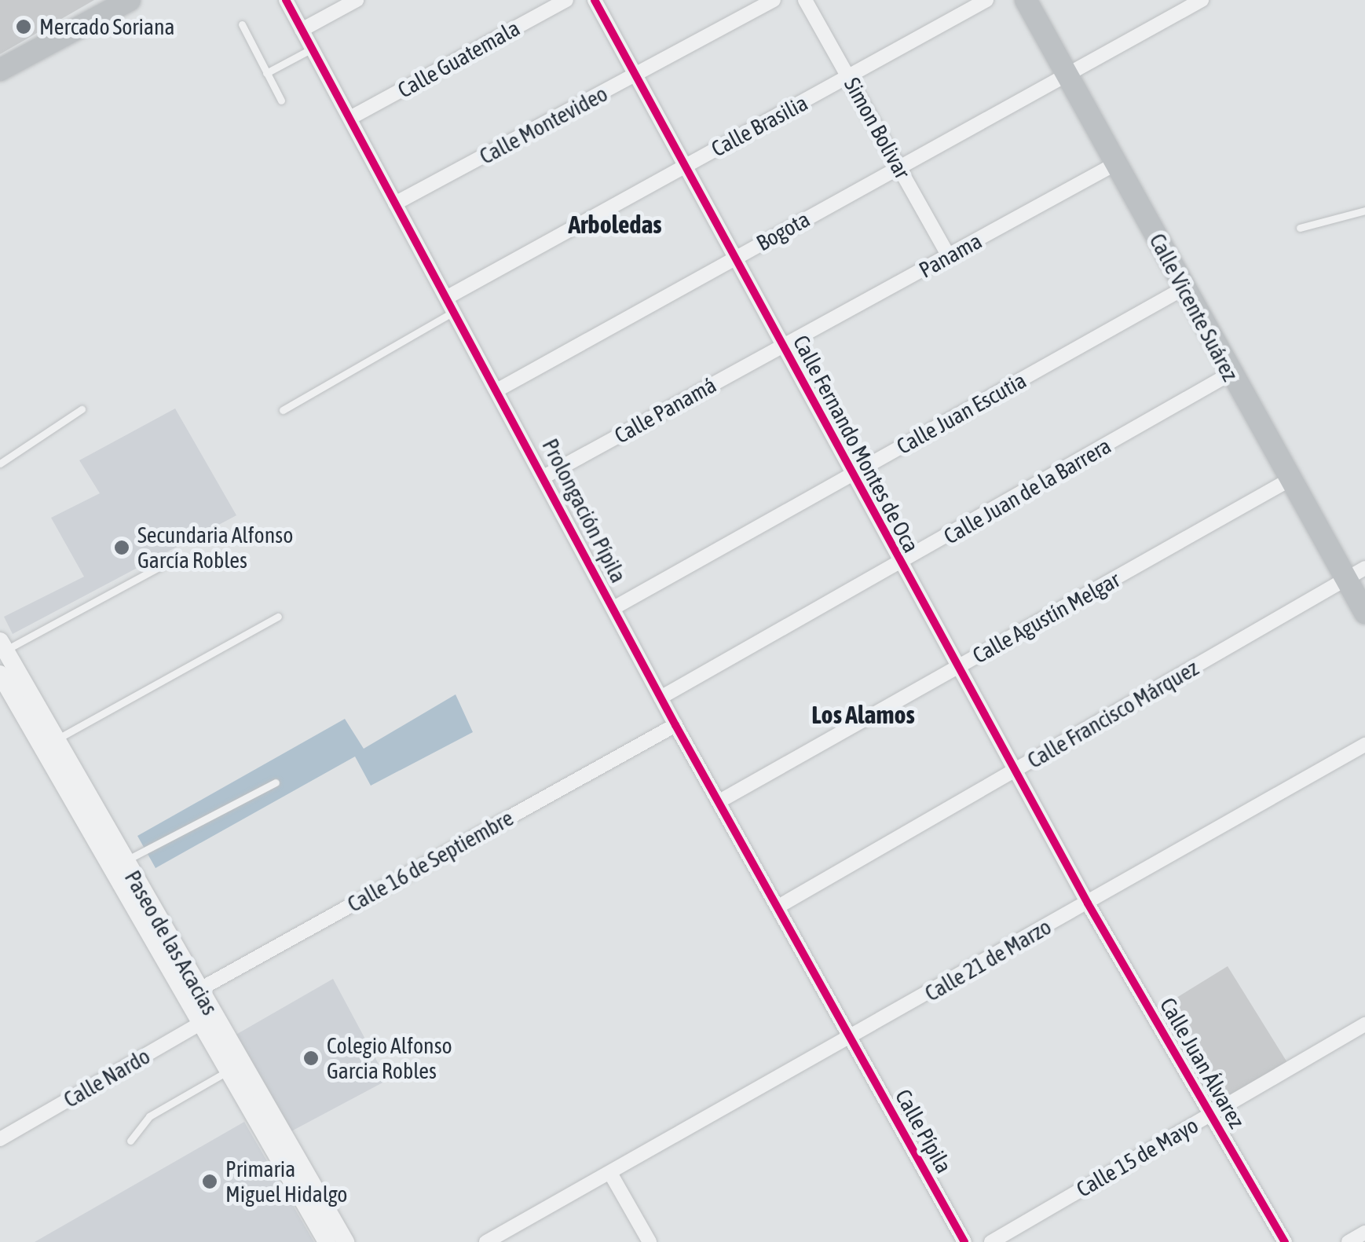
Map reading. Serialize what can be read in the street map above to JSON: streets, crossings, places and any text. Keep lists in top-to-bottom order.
{
  "streets": {
    "main road": ["Calle Vicente Suárez"],
    "street": [
      "Calle Guatemala",
      "Calle Montevideo",
      "Calle Brasilia",
      "Simon Bolivar",
      "Bogota",
      "Panama",
      "Calle Panamá",
      "Calle Juan Escutia",
      "Calle Fernando Montes de Oca",
      "Calle Juan de la Barrera",
      "Prolongación Pípila",
      "Calle Agustín Melgar",
      "Calle Francisco Márquez",
      "Calle 16 de Septiembre",
      "Paseo de las Acacias",
      "Calle 21 de Marzo",
      "Calle Juan Álvarez",
      "Calle Nardo",
      "Calle Pípila",
      "Calle 15 de Mayo"
    ]
  },
  "crossings": [
    ["Calle Guatemala", "Prolongación Pípila"],
    ["Calle Montevideo", "Calle Fernando Montes de Oca"],
    ["Calle Montevideo", "Prolongación Pípila"],
    ["Calle Brasilia", "Simon Bolivar"],
    ["Calle Brasilia", "Calle Fernando Montes de Oca"],
    ["Calle Brasilia", "Prolongación Pípila"],
    ["Simon Bolivar", "Bogota"],
    ["Simon Bolivar", "Panama"],
    ["Bogota", "Calle Vicente Suárez"],
    ["Bogota", "Calle Fernando Montes de Oca"],
    ["Bogota", "Prolongación Pípila"],
    ["Panama", "Calle Vicente Suárez"],
    ["Panama", "Calle Panamá"],
    ["Panama", "Calle Fernando Montes de Oca"],
    ["Calle Vicente Suárez", "Calle Juan Escutia"],
    ["Calle Vicente Suárez", "Calle Juan de la Barrera"],
    ["Calle Vicente Suárez", "Calle Agustín Melgar"],
    ["Calle Vicente Suárez", "Calle Francisco Márquez"],
    ["Calle Panamá", "Calle Fernando Montes de Oca"],
    ["Calle Panamá", "Prolongación Pípila"],
    ["Calle Juan Escutia", "Calle Fernando Montes de Oca"],
    ["Calle Juan Escutia", "Prolongación Pípila"],
    ["Calle Fernando Montes de Oca", "Calle Juan de la Barrera"],
    ["Calle Fernando Montes de Oca", "Calle Agustín Melgar"],
    ["Calle Fernando Montes de Oca", "Calle Francisco Márquez"],
    ["Calle Fernando Montes de Oca", "Calle 21 de Marzo"],
    ["Calle Fernando Montes de Oca", "Calle Juan Álvarez"],
    ["Calle Juan de la Barrera", "Prolongación Pípila"],
    ["Prolongación Pípila", "Calle Agustín Melgar"],
    ["Prolongación Pípila", "Calle Francisco Márquez"],
    ["Prolongación Pípila", "Calle 16 de Septiembre"],
    ["Prolongación Pípila", "Calle 21 de Marzo"],
    ["Prolongación Pípila", "Calle Pípila"],
    ["Calle 16 de Septiembre", "Paseo de las Acacias"],
    ["Paseo de las Acacias", "Calle Nardo"],
    ["Calle 21 de Marzo", "Calle Juan Álvarez"],
    ["Calle 21 de Marzo", "Calle Pípila"],
    ["Calle Juan Álvarez", "Calle 15 de Mayo"]
  ],
  "districts": ["Arboledas", "Los Alamos"],
  "places": [
    "Mercado Soriana",
    "Secundaria Alfonso García Robles",
    "Colegio Alfonso Garcia Robles",
    "Primaria Miguel Hidalgo"
  ]
}
